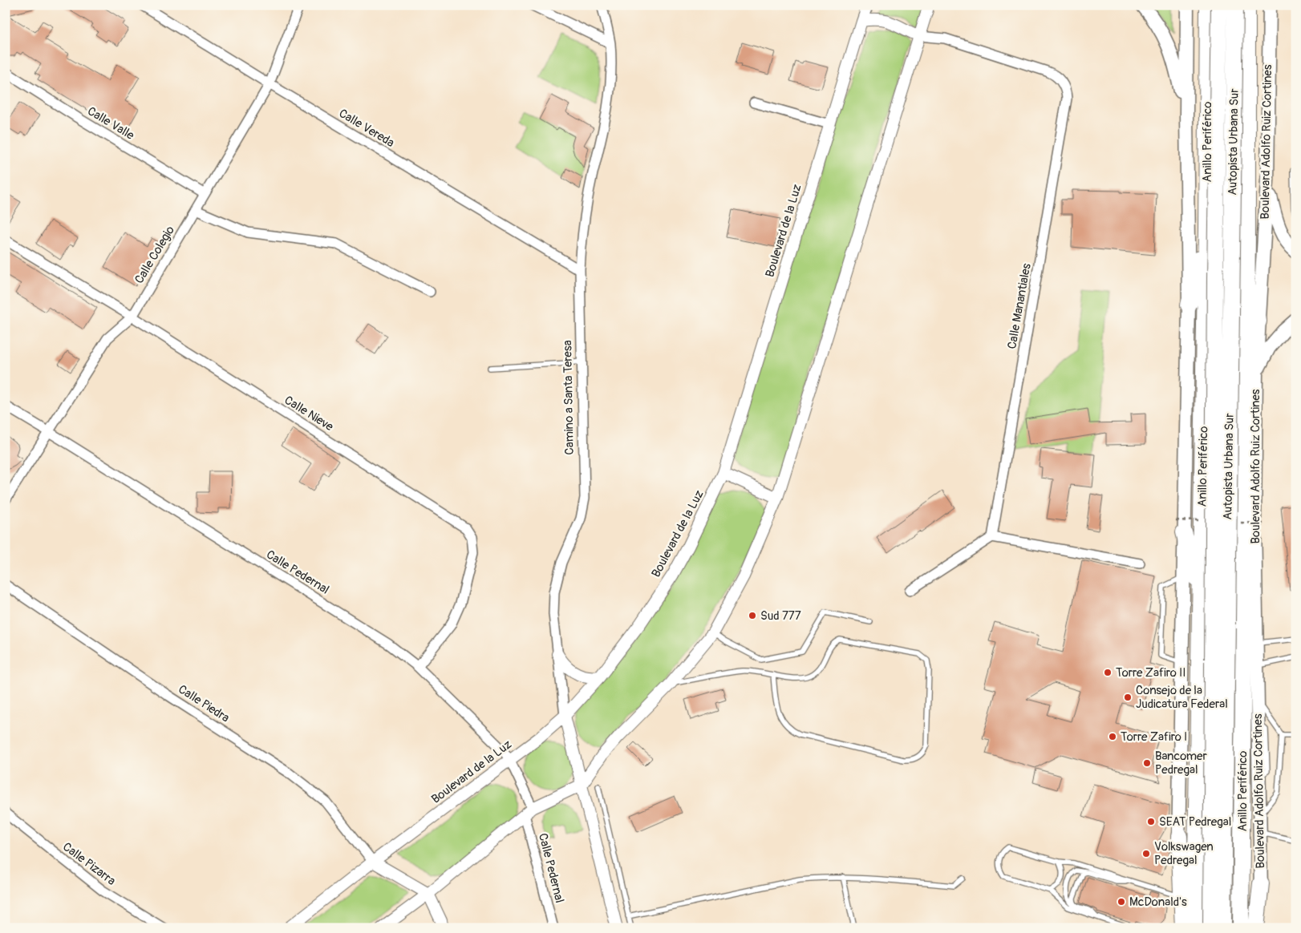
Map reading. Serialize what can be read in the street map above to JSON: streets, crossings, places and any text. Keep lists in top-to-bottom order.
{
  "streets": {
    "highway": ["Anillo Periférico", "Autopista Urbana Sur"],
    "main road": ["Boulevard Adolfo Ruiz Cortines"],
    "street": [
      "Calle Valle",
      "Calle Vereda",
      "Boulevard de la Luz",
      "Calle Colegio",
      "Calle Manantiales",
      "Camino a Santa Teresa",
      "Calle Nieve",
      "Calle Pedernal",
      "Calle Piedra",
      "Calle Pizarra"
    ]
  },
  "crossings": [
    ["Calle Valle", "Calle Colegio"],
    ["Calle Vereda", "Calle Colegio"],
    ["Calle Vereda", "Camino a Santa Teresa"],
    ["Boulevard de la Luz", "Camino a Santa Teresa"],
    ["Boulevard de la Luz", "Calle Pedernal"],
    ["Boulevard de la Luz", "Calle Piedra"],
    ["Calle Colegio", "Calle Nieve"],
    ["Calle Colegio", "Calle Pedernal"],
    ["Calle Nieve", "Calle Pedernal"]
  ],
  "places": [
    "Sud 777",
    "Torre Zafiro II",
    "Consejo de la Judicatura Federal",
    "Torre Zafiro I",
    "Bancomer Pedregal",
    "SEAT Pedregal",
    "Volkswagen Pedregal",
    "McDonald's"
  ]
}
